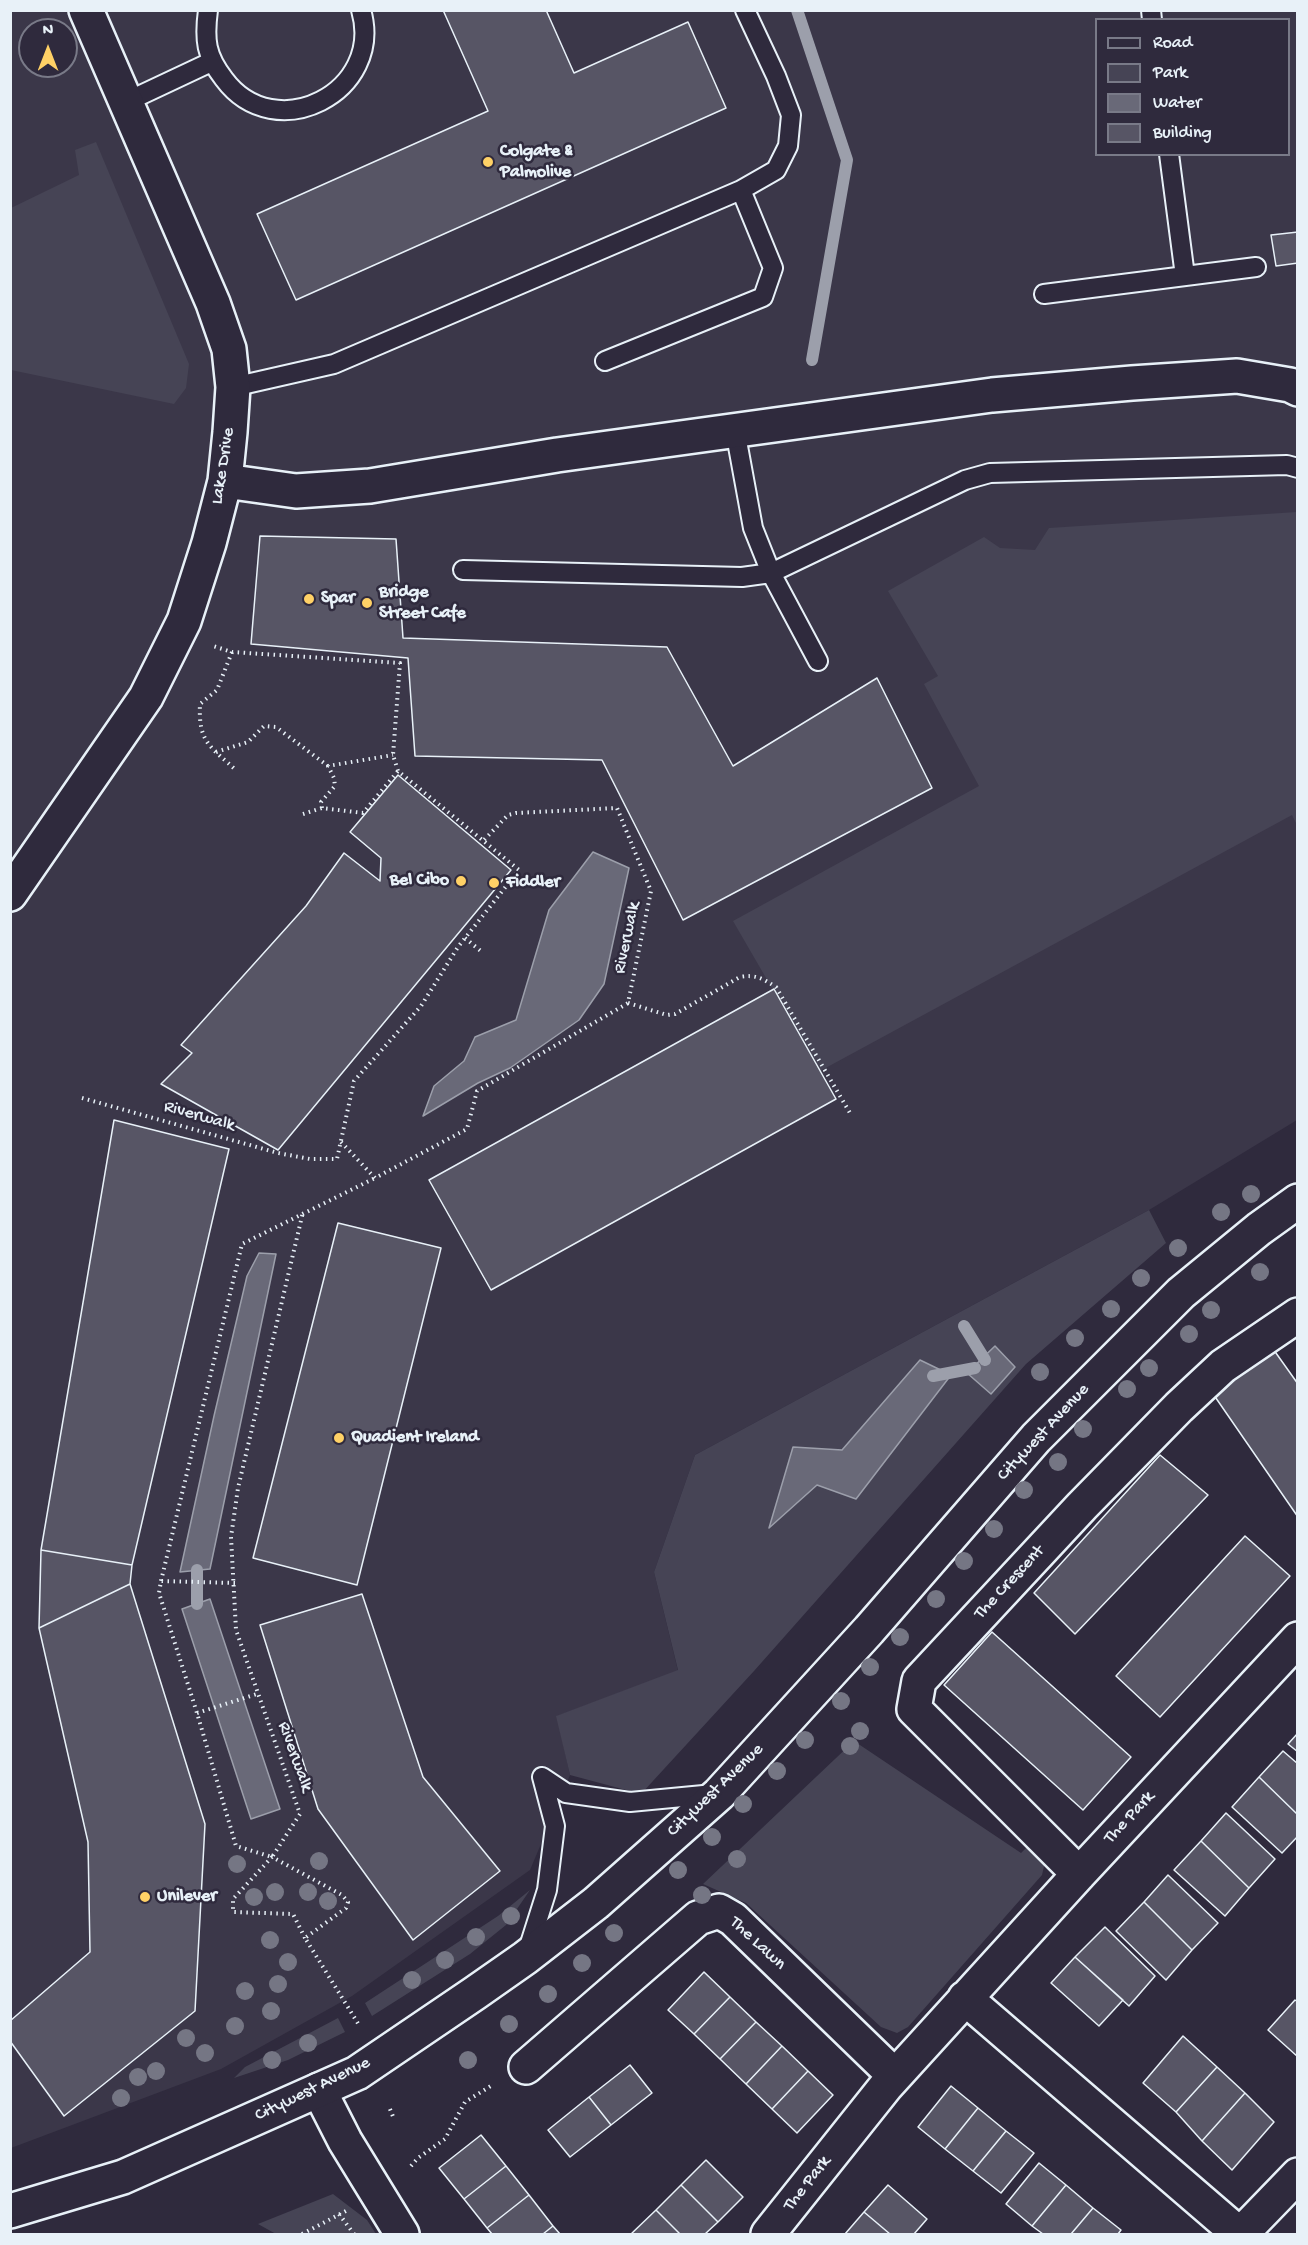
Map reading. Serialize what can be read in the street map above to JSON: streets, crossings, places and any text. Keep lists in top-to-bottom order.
{
  "streets": {
    "street": [
      "Lake Drive",
      "Citywest Avenue",
      "The Crescent",
      "The Park",
      "The Lawn"
    ],
    "path": ["Riverwalk"]
  },
  "crossings": [
    ["The Crescent", "The Park"],
    ["The Park", "The Lawn"]
  ],
  "places": [
    "Colgate & Palmolive",
    "Spar",
    "Bridge Street Cafe",
    "Bel Cibo",
    "Fiddler",
    "Quadient Ireland",
    "Unilever"
  ],
  "legend": [
    "Road",
    "Park",
    "Water",
    "Building"
  ],
  "north": "top"
}
